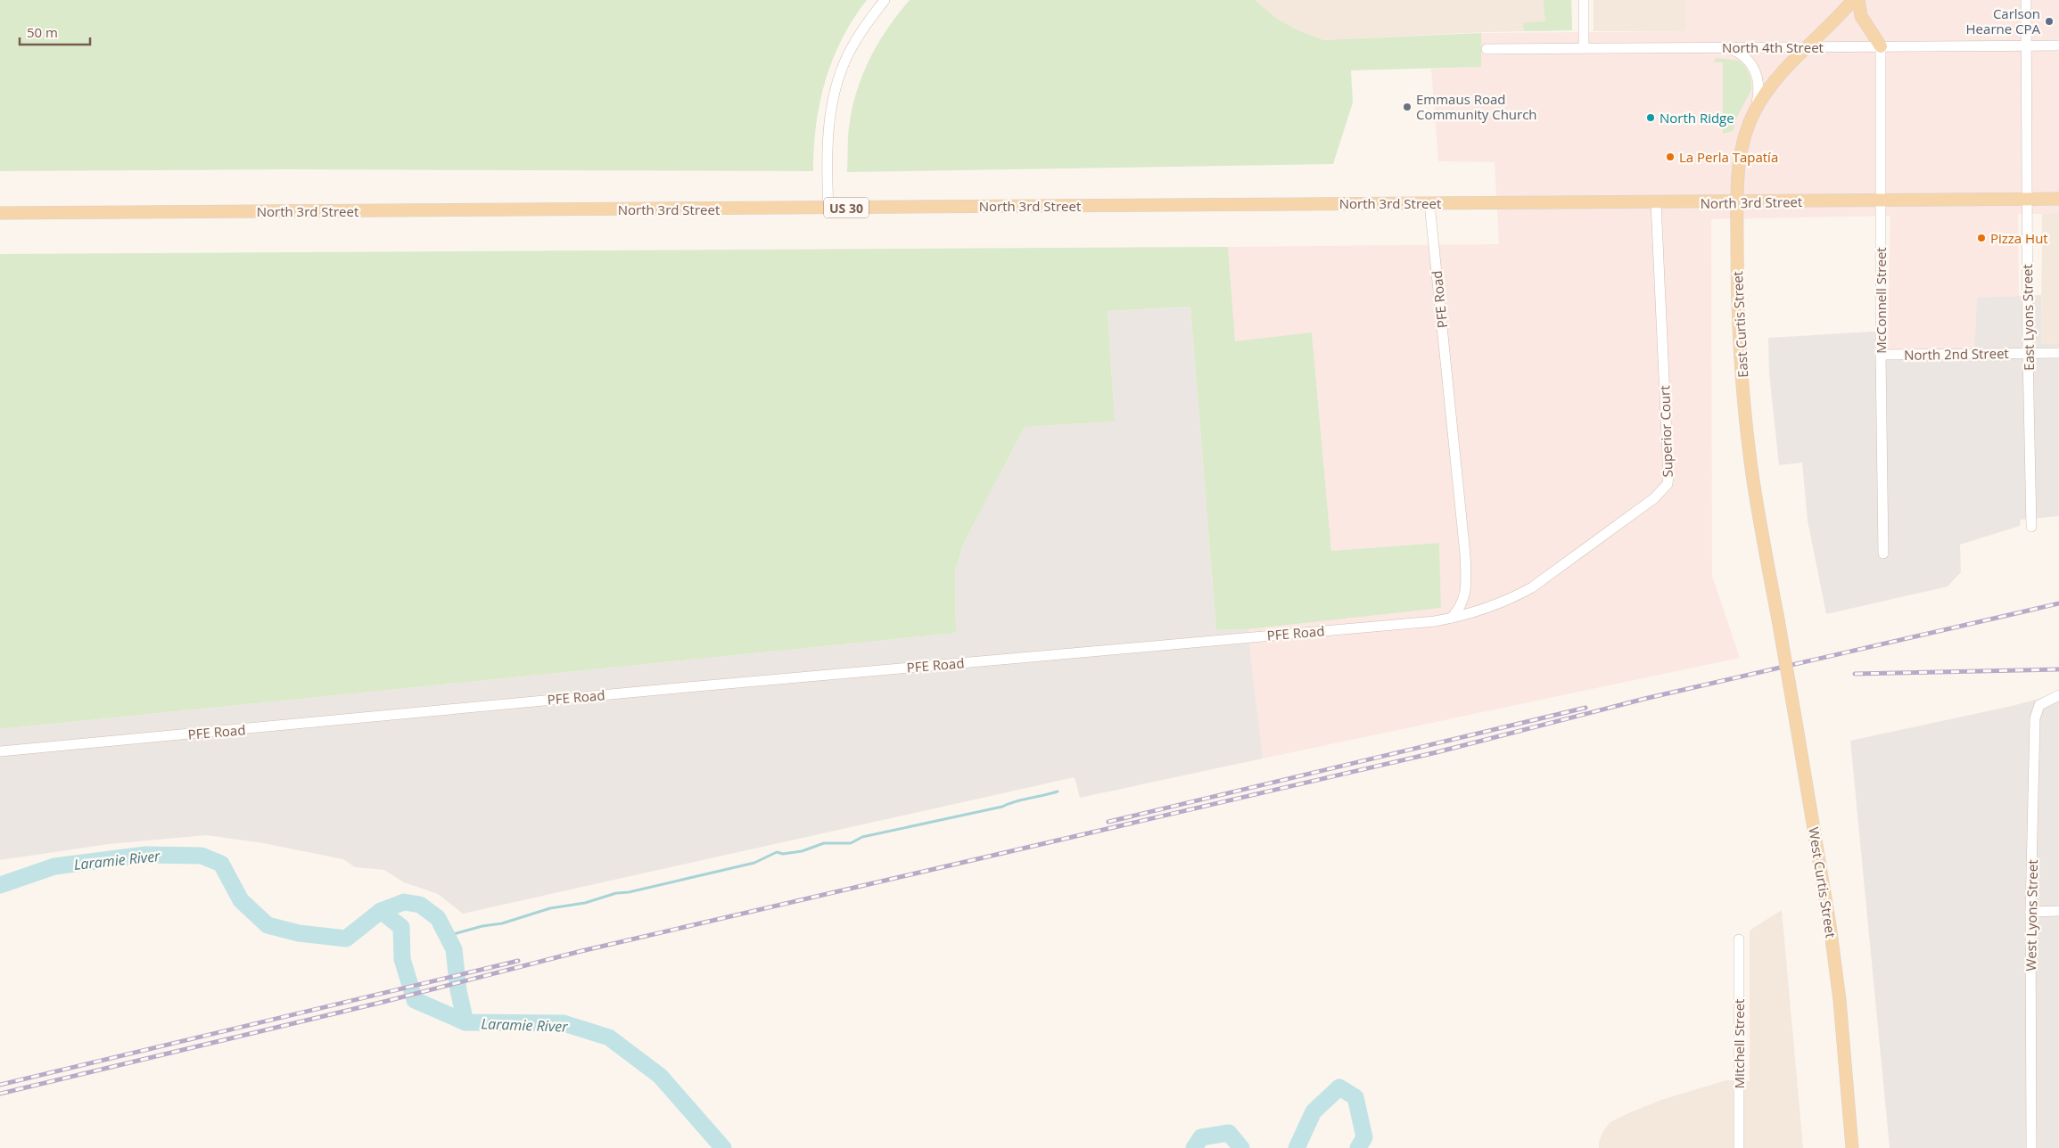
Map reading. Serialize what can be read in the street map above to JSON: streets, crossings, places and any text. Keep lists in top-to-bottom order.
{
  "streets": {
    "main road": [
      "North 3rd Street",
      "US 30",
      "East Curtis Street",
      "West Curtis Street"
    ],
    "street": [
      "North 4th Street",
      "PFE Road",
      "McConnell Street",
      "East Lyons Street",
      "North 2nd Street",
      "Superior Court",
      "West Lyons Street",
      "Mitchell Street"
    ]
  },
  "crossings": [
    ["North 4th Street", "McConnell Street"],
    ["North 4th Street", "East Lyons Street"],
    ["North 4th Street", "East Curtis Street"],
    ["North 3rd Street", "PFE Road"],
    ["North 3rd Street", "McConnell Street"],
    ["North 3rd Street", "East Lyons Street"],
    ["North 3rd Street", "East Curtis Street"],
    ["North 3rd Street", "Superior Court"],
    ["PFE Road", "Superior Court"],
    ["McConnell Street", "North 2nd Street"],
    ["East Lyons Street", "North 2nd Street"],
    ["East Curtis Street", "West Curtis Street"]
  ],
  "water": ["Laramie River"],
  "places": [
    "Carlson Hearne CPA",
    "Emmaus Road Community Church",
    "North Ridge",
    "La Perla Tapatía",
    "Pizza Hut"
  ],
  "scale_bar": "50 m"
}
